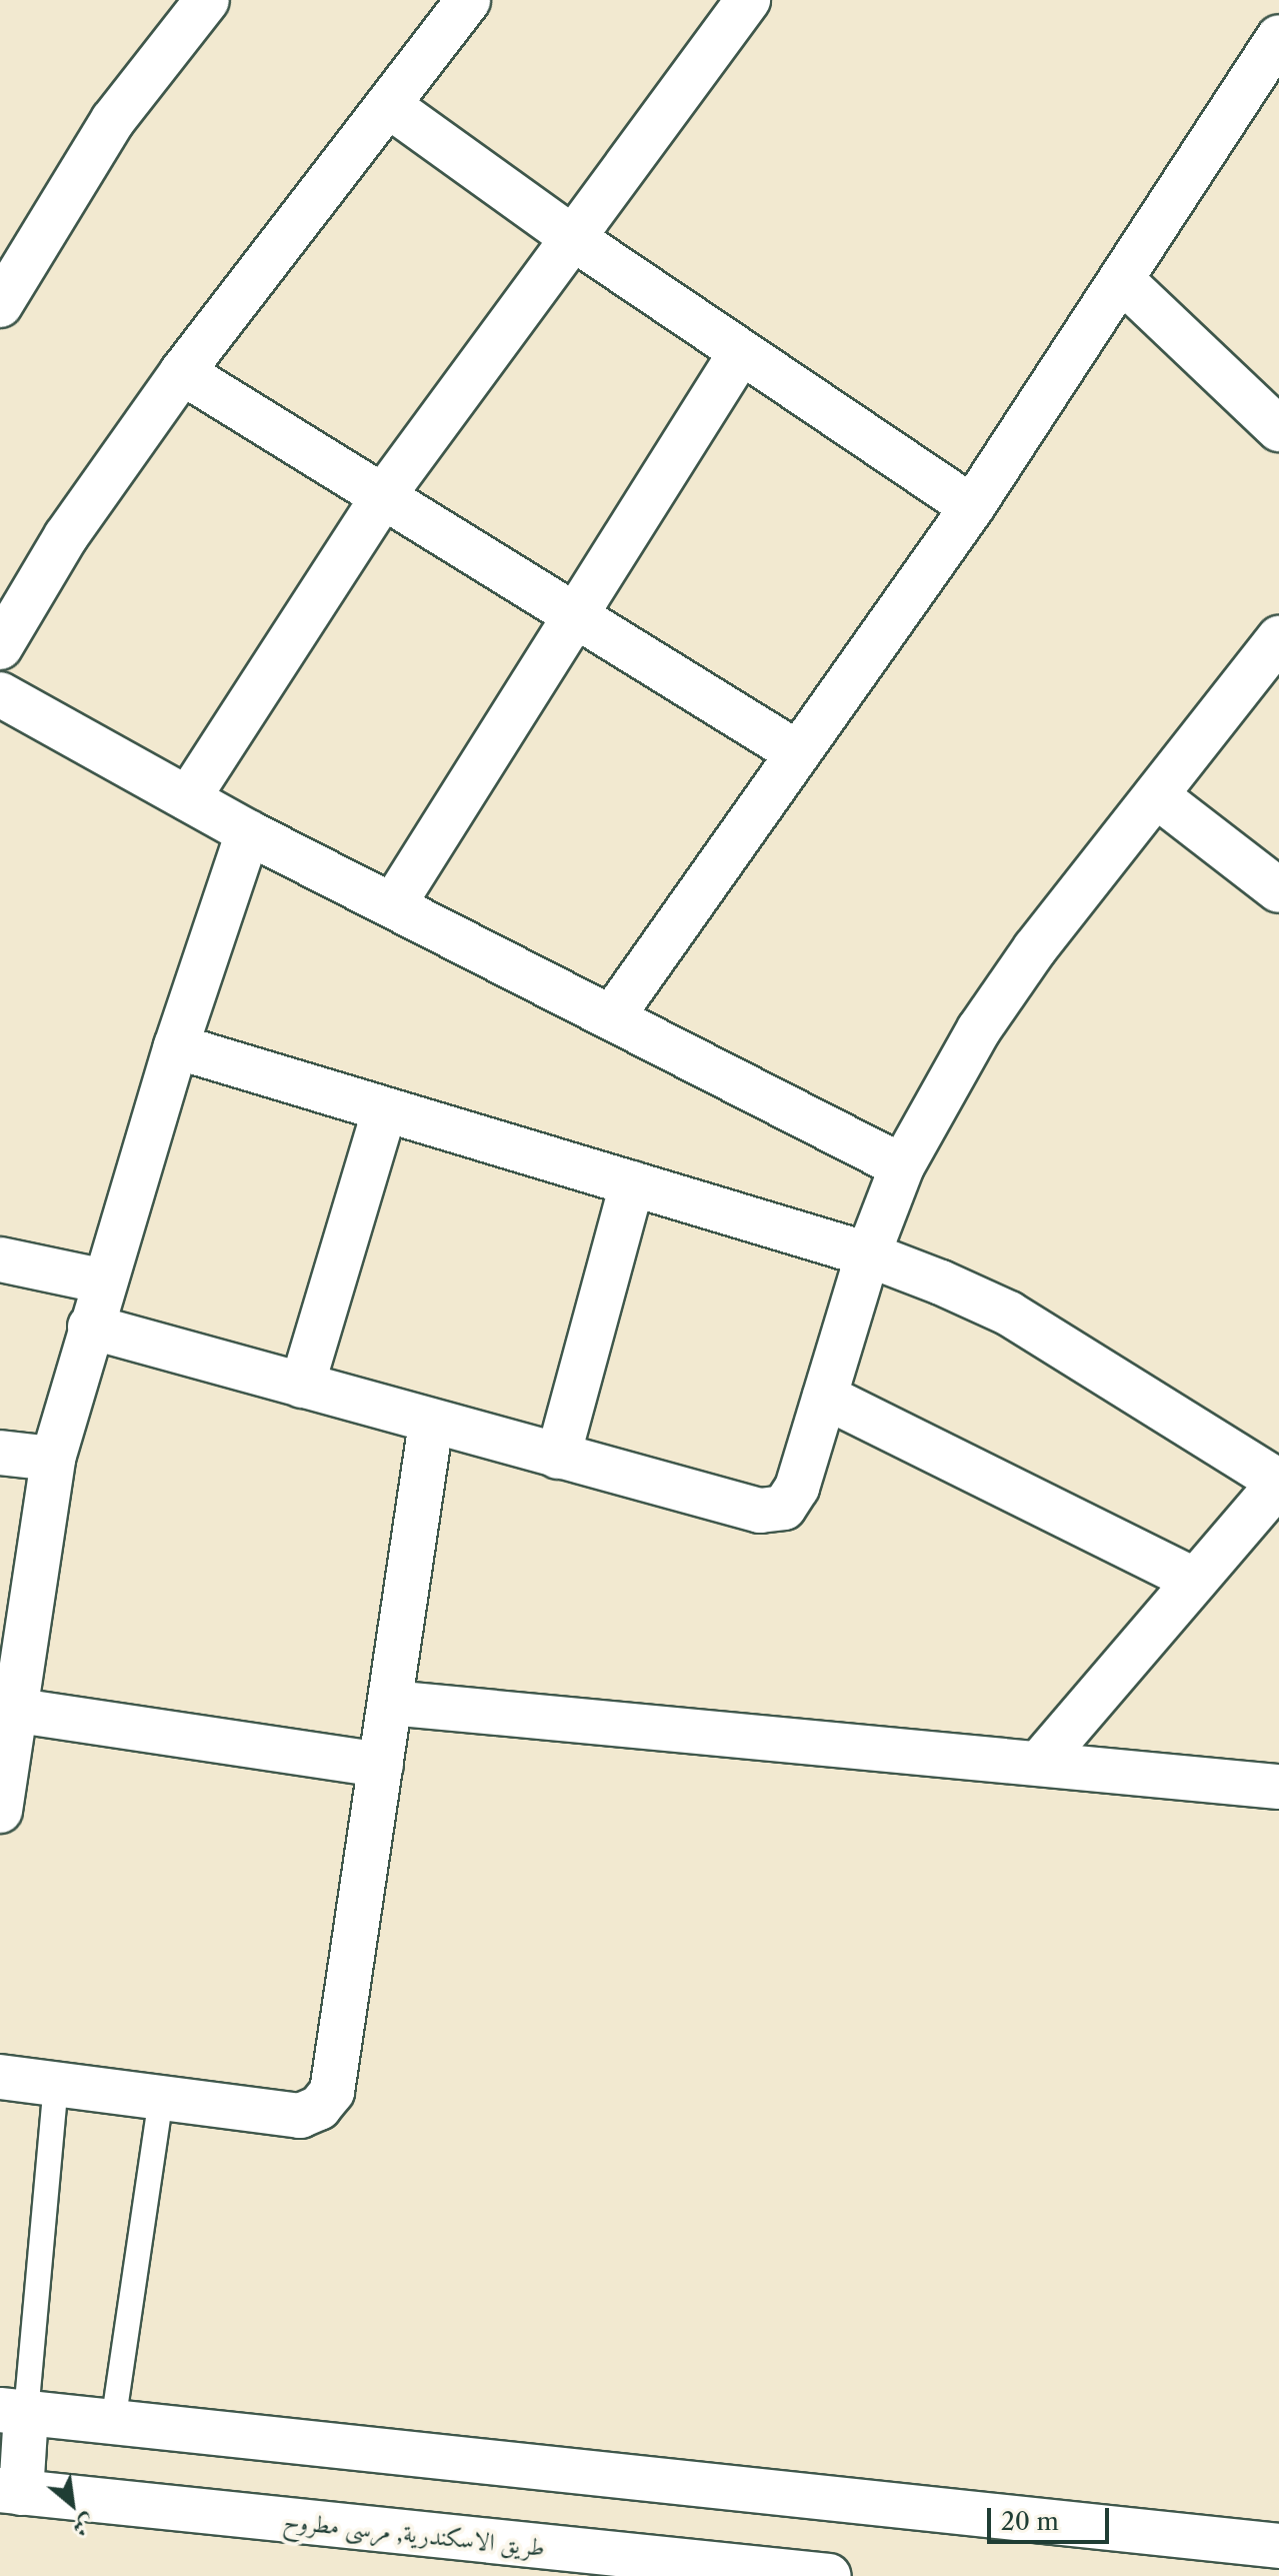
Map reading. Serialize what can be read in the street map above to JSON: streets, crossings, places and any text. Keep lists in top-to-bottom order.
{
  "streets": {
    "street": ["طريق الاسكندرية, مرسى مطروح"]
  },
  "scale_bar": "20 m",
  "north": "bottom right"
}
